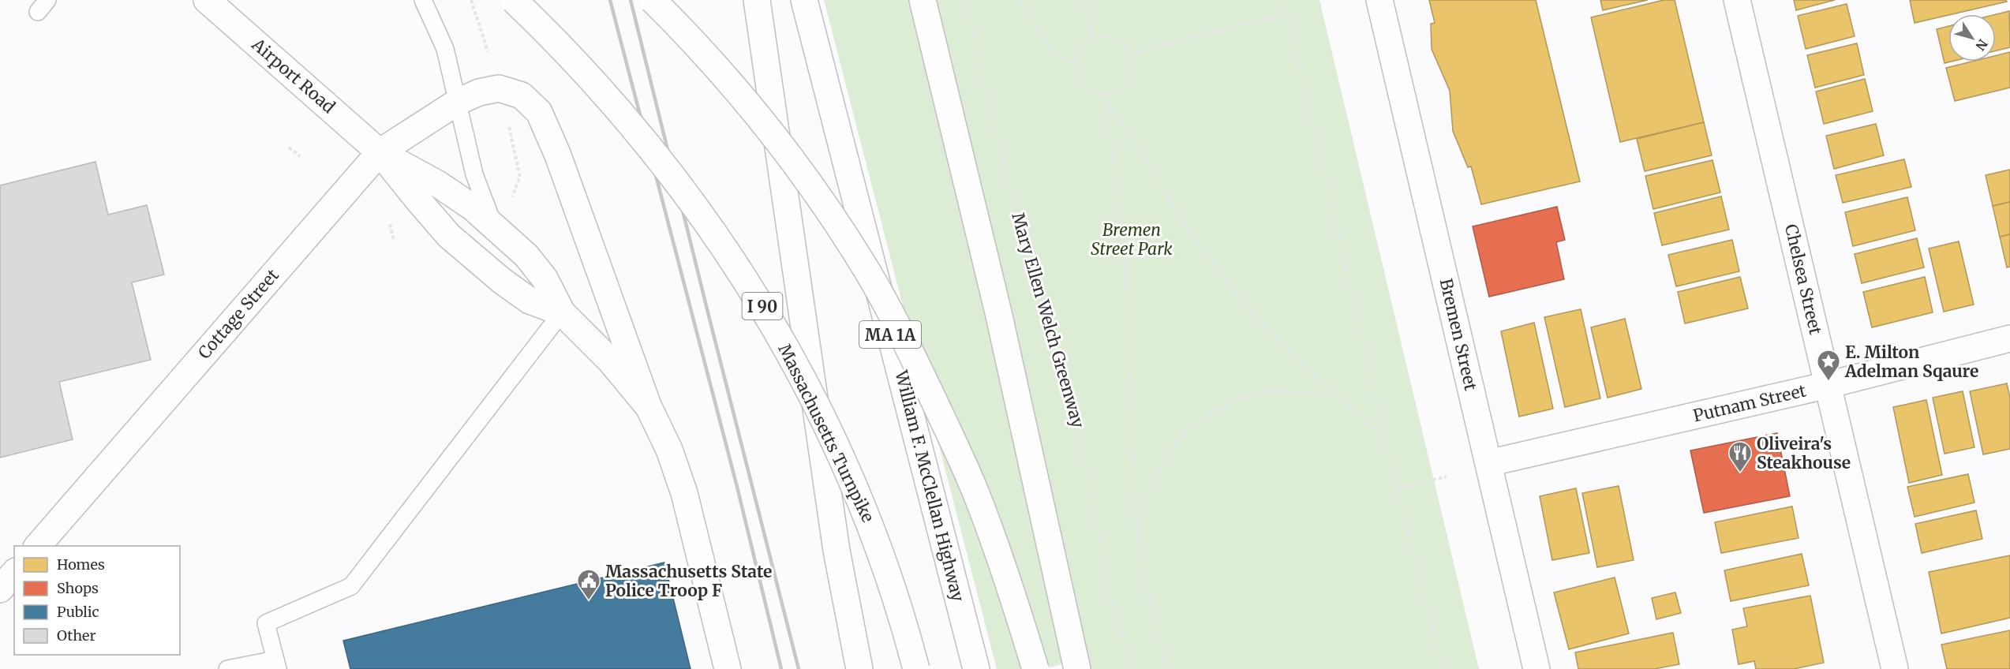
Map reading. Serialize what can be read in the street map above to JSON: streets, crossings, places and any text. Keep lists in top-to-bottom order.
{
  "streets": {
    "main road": [
      "Airport Road",
      "Chelsea Street",
      "I 90",
      "Cottage Street",
      "MA 1A",
      "Bremen Street",
      "Putnam Street",
      "Massachusetts Turnpike",
      "William F. McClellan Highway"
    ],
    "path": ["Mary Ellen Welch Greenway"]
  },
  "crossings": [
    ["Airport Road", "Cottage Street"],
    ["Chelsea Street", "Putnam Street"],
    ["Bremen Street", "Putnam Street"]
  ],
  "parks": ["Bremen Street Park"],
  "places": {
    "place": ["E. Milton Adelman Sqaure"],
    "restaurant": ["Oliveira's Steakhouse"],
    "public building": ["Massachusetts State Police Troop F"]
  },
  "legend": [
    "Homes",
    "Shops",
    "Public",
    "Other"
  ],
  "north": "bottom right"
}
